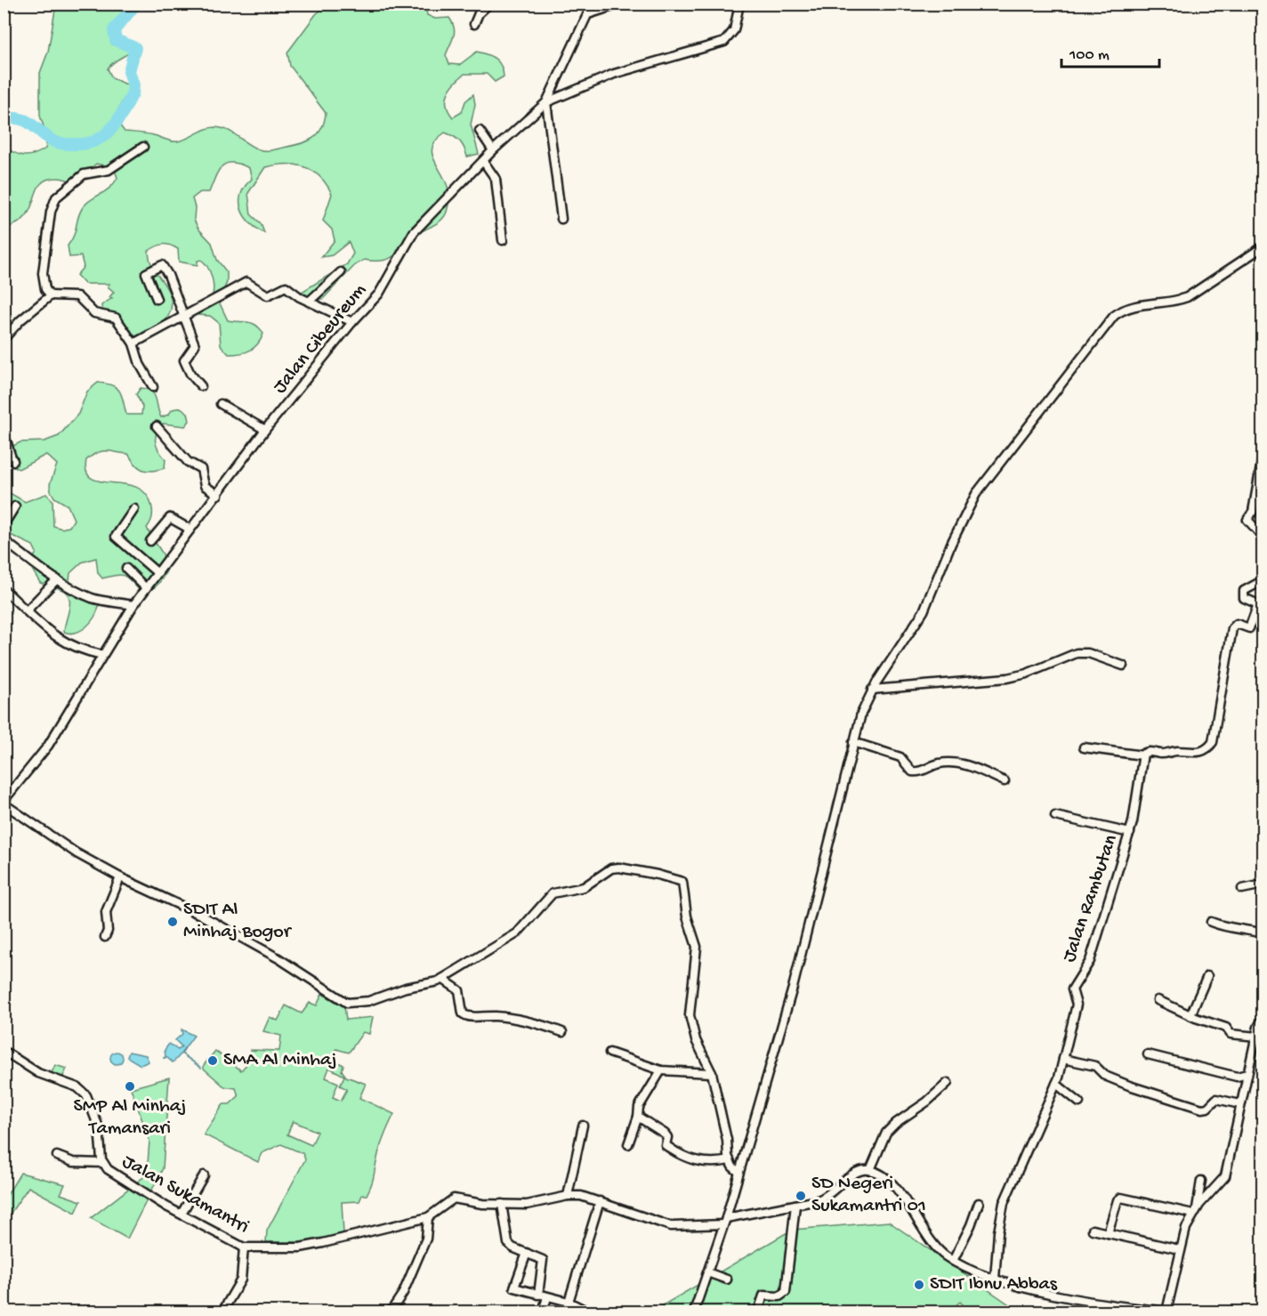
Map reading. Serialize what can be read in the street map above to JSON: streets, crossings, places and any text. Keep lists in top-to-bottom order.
{
  "streets": {
    "street": ["Jalan Cibeureum", "Jalan Rambutan", "Jalan Sukamantri"]
  },
  "places": [
    "SDIT Al Minhaj Bogor",
    "SMA Al Minhaj",
    "SMP Al Minhaj Tamansari",
    "SD Negeri Sukamantri 01",
    "SDIT Ibnu Abbas"
  ],
  "scale_bar": "100 m"
}
